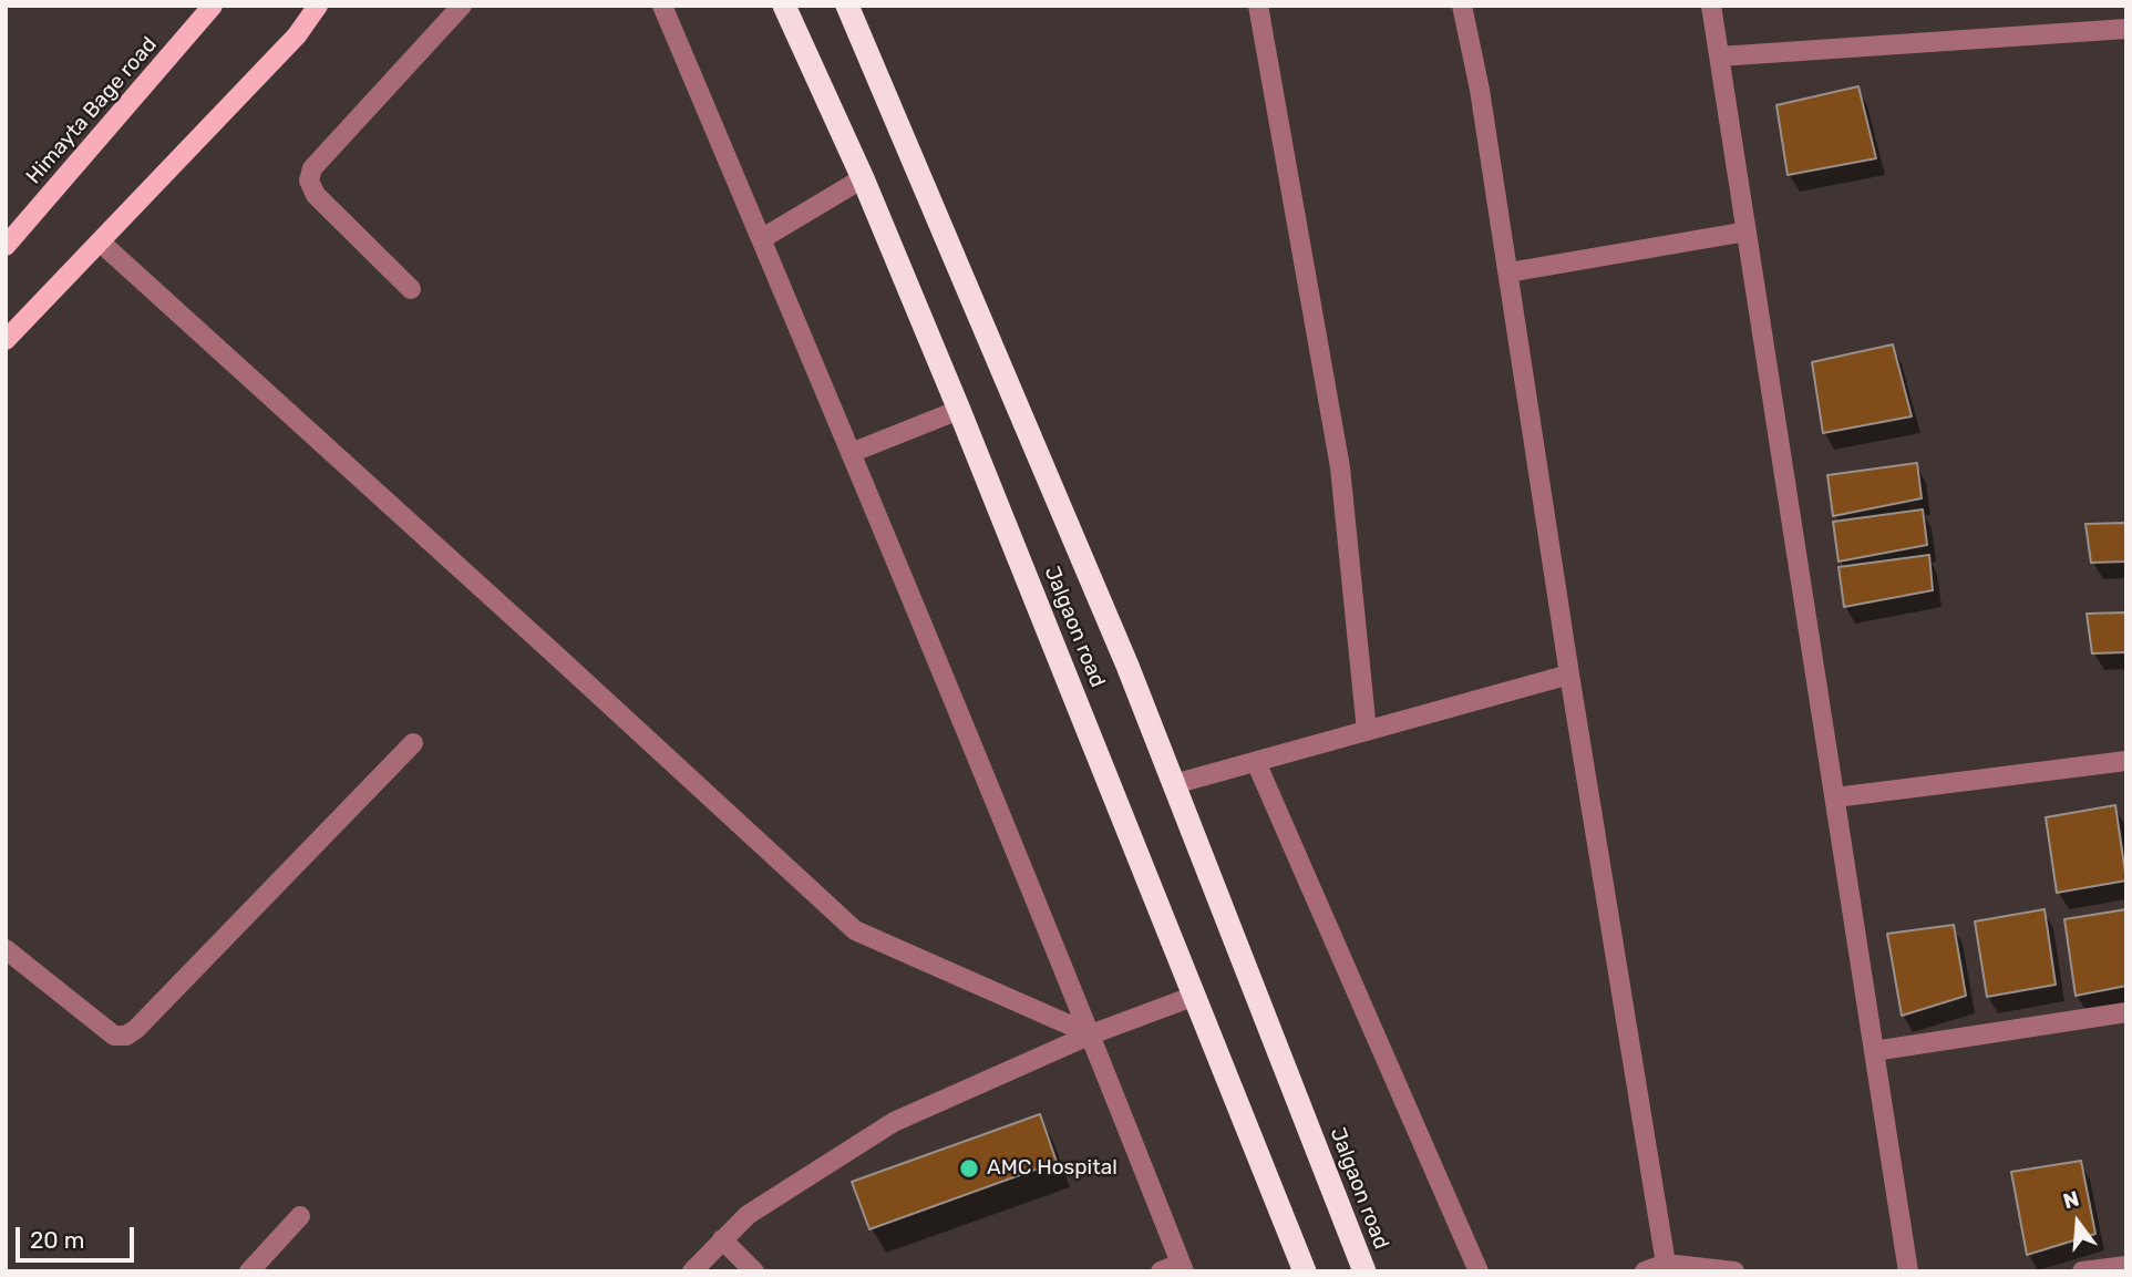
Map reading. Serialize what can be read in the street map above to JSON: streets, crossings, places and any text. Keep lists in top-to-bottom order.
{
  "streets": {
    "highway": ["Jalgaon road"],
    "main road": ["Himayta Bage road"]
  },
  "places": ["AMC Hospital"],
  "scale_bar": "20 m",
  "north": "top"
}
